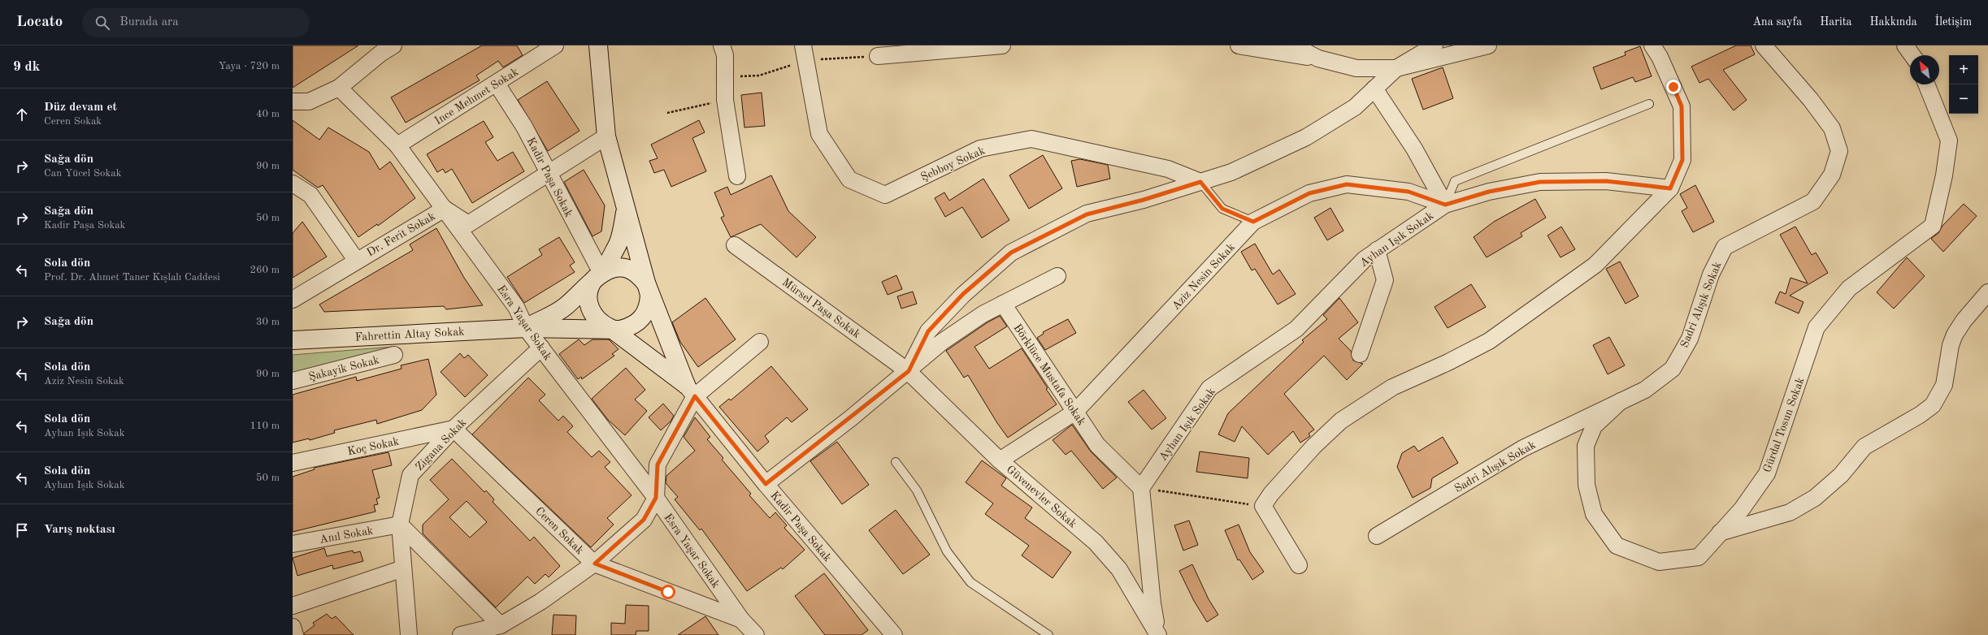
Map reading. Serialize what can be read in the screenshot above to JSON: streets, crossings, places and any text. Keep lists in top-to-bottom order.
{
  "streets": {
    "street": [
      "Ince Mehmet Sokak",
      "Şebboy Sokak",
      "Kadir Paşa Sokak",
      "Dr. Ferit Sokak",
      "Ayhan Işık Sokak",
      "Aziz Nesin Sokak",
      "Sadri Alışık Sokak",
      "Mürsel Paşa Sokak",
      "Esra Yaşar Sokak",
      "Fahrettin Altay Sokak",
      "Şakayik Sokak",
      "Börklüce Mustafa Sokak",
      "Gürdal Tosun Sokak",
      "Zigana Sokak",
      "Koç Sokak",
      "Güvenevler Sokak",
      "Ceren Sokak",
      "Anıl Sokak"
    ]
  },
  "crossings": [
    ["Ince Mehmet Sokak", "Kadir Paşa Sokak"],
    ["Ince Mehmet Sokak", "Esra Yaşar Sokak"],
    ["Kadir Paşa Sokak", "Dr. Ferit Sokak"],
    ["Kadir Paşa Sokak", "Fahrettin Altay Sokak"],
    ["Dr. Ferit Sokak", "Esra Yaşar Sokak"],
    ["Ayhan Işık Sokak", "Aziz Nesin Sokak"],
    ["Ayhan Işık Sokak", "Börklüce Mustafa Sokak"],
    ["Aziz Nesin Sokak", "Börklüce Mustafa Sokak"],
    ["Aziz Nesin Sokak", "Güvenevler Sokak"],
    ["Sadri Alışık Sokak", "Gürdal Tosun Sokak"],
    ["Mürsel Paşa Sokak", "Güvenevler Sokak"],
    ["Esra Yaşar Sokak", "Fahrettin Altay Sokak"],
    ["Esra Yaşar Sokak", "Zigana Sokak"],
    ["Esra Yaşar Sokak", "Ceren Sokak"],
    ["Zigana Sokak", "Koç Sokak"],
    ["Zigana Sokak", "Ceren Sokak"],
    ["Zigana Sokak", "Anıl Sokak"],
    ["Koç Sokak", "Ceren Sokak"]
  ],
  "north": "top left",
  "page": {
    "header": "Locato",
    "search": "Burada ara",
    "nav": [
      "Ana sayfa",
      "Harita",
      "Hakkında",
      "İletişim"
    ],
    "heading": ["9 dk", "Yaya · 720 m"],
    "map_buttons": ["+", "−"],
    "list": [
      ["Düz devam et", "Ceren Sokak", "40 m"],
      ["Sağa dön", "Can Yücel Sokak", "90 m"],
      ["Sağa dön", "Kadir Paşa Sokak", "50 m"],
      ["Sola dön", "Prof. Dr. Ahmet Taner Kışlalı Caddesi", "260 m"],
      ["Sağa dön", "30 m"],
      ["Sola dön", "Aziz Nesin Sokak", "90 m"],
      ["Sola dön", "Ayhan Işık Sokak", "110 m"],
      ["Sola dön", "Ayhan Işık Sokak", "50 m"],
      "Varış noktası"
    ]
  }
}
